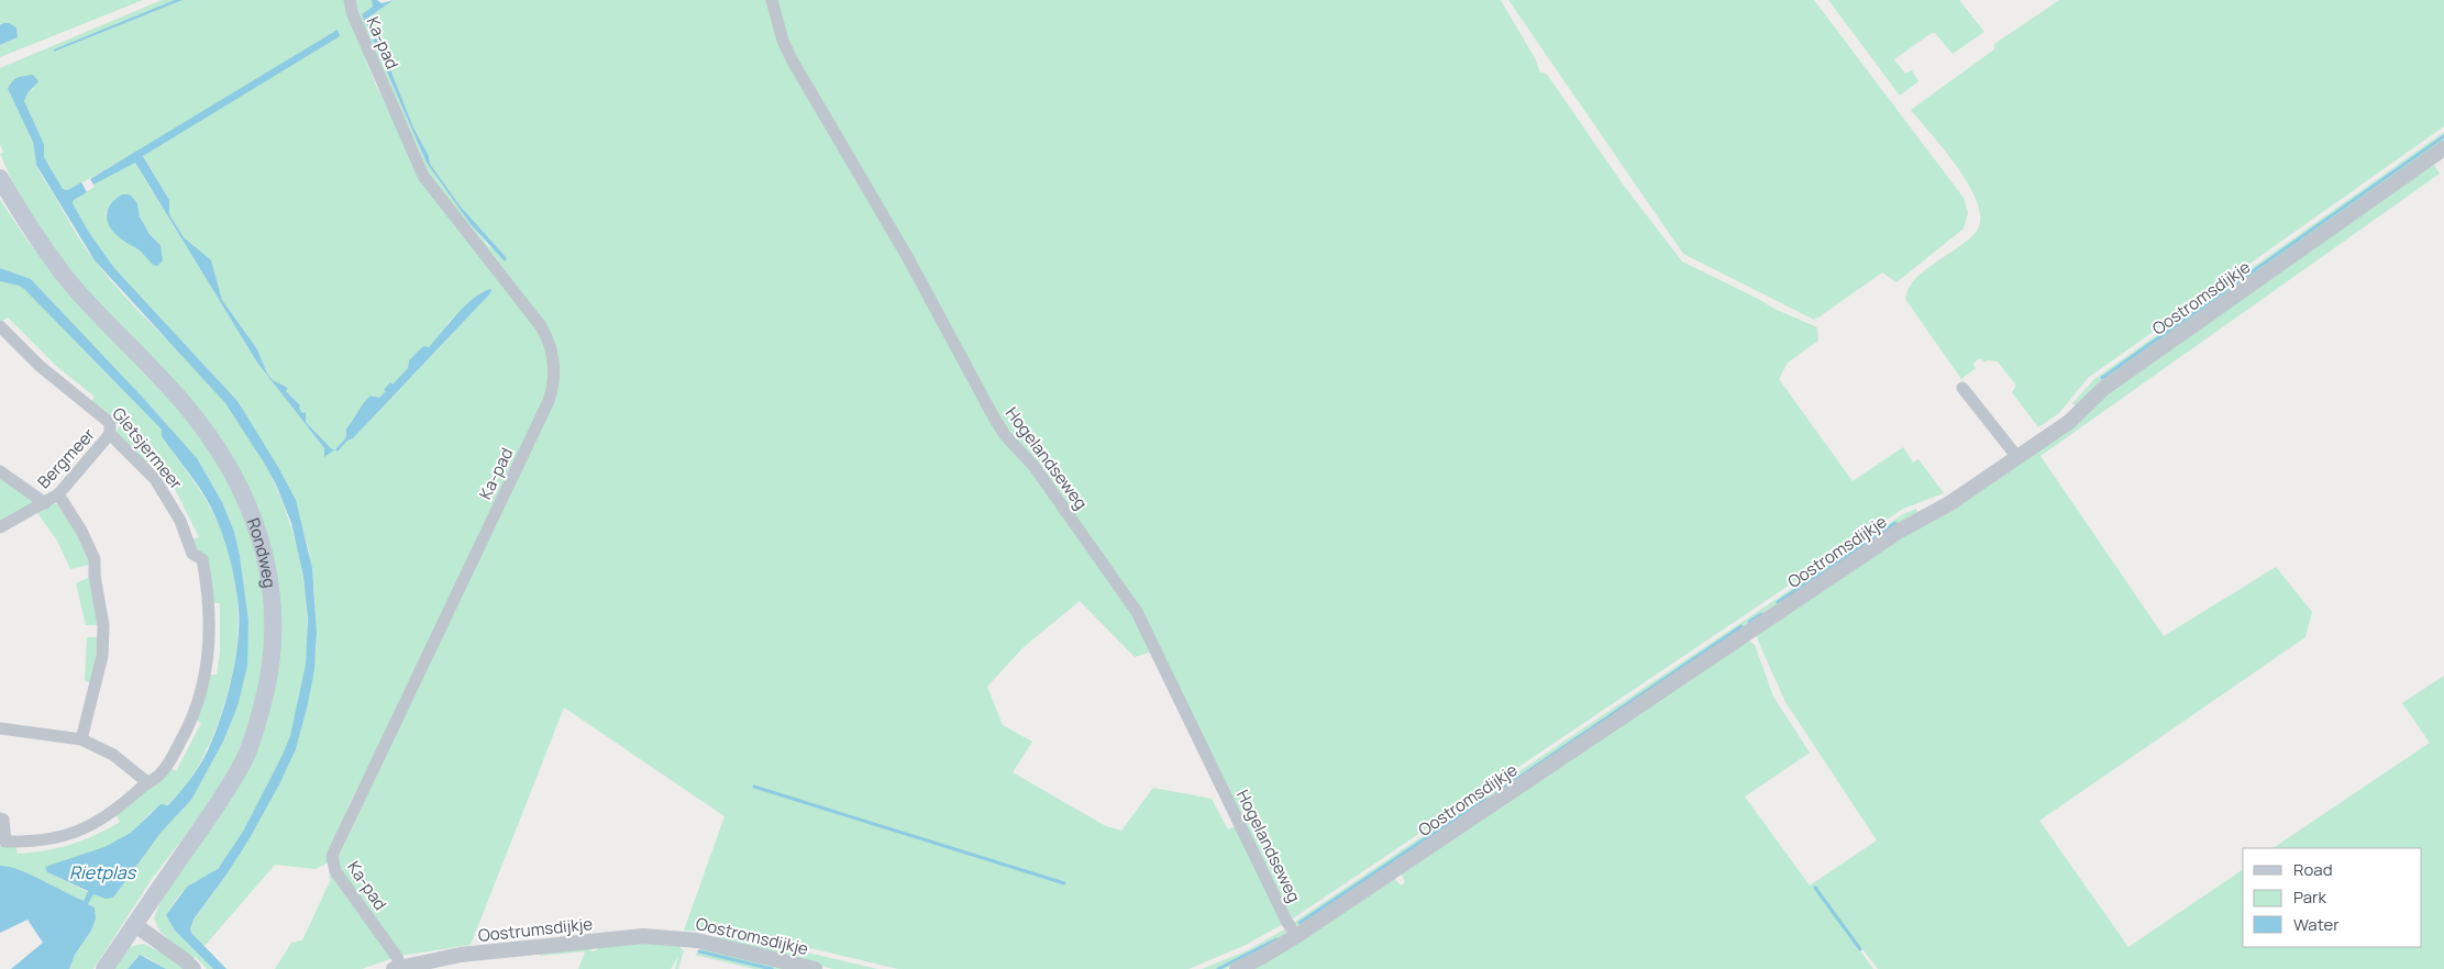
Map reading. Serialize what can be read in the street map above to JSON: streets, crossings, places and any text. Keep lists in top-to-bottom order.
{
  "streets": {
    "main road": ["Rondweg"],
    "street": [
      "Ka-pad",
      "Oostromsdijkje",
      "Gletsjermeer",
      "Bergmeer",
      "Hogelandseweg",
      "Oostrumsdijkje"
    ]
  },
  "crossings": [
    ["Ka-pad", "Oostrumsdijkje"],
    ["Oostromsdijkje", "Hogelandseweg"],
    ["Oostromsdijkje", "Oostrumsdijkje"],
    ["Gletsjermeer", "Bergmeer"]
  ],
  "water": ["Rietplas"],
  "legend": ["Road", "Park", "Water"]
}
